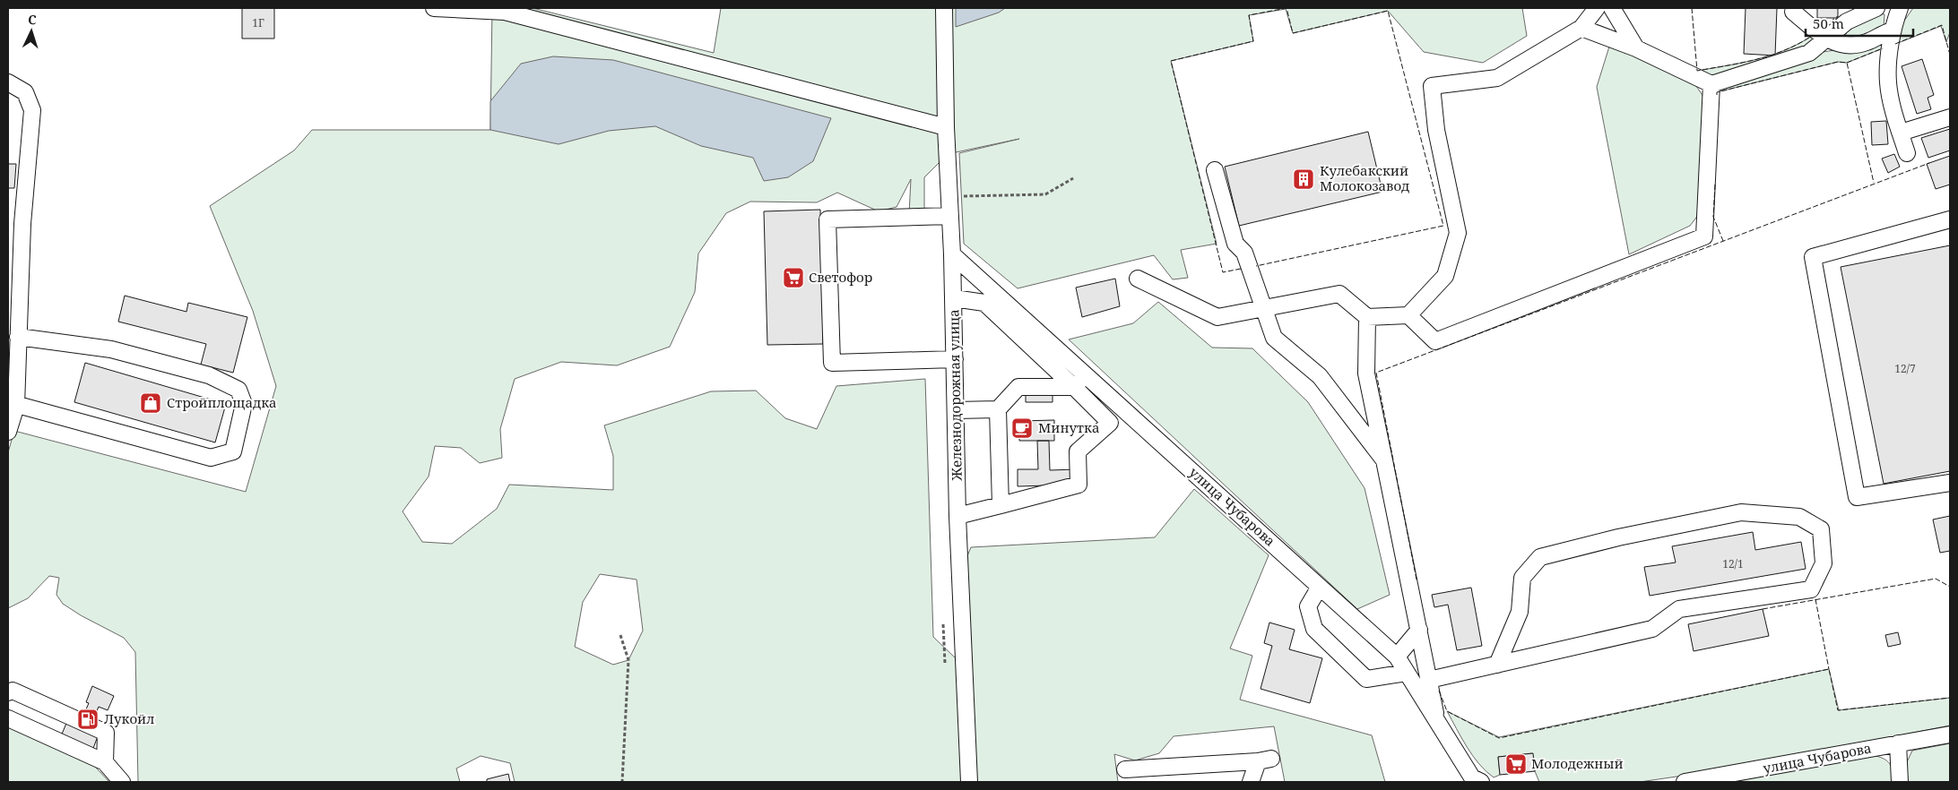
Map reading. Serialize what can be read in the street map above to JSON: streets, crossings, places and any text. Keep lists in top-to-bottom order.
{
  "streets": {
    "street": ["Железнодорожная улица", "улица Чубарова"]
  },
  "crossings": [
    ["Железнодорожная улица", "улица Чубарова"]
  ],
  "places": {
    "building": ["Кулебакский Молокозавод"],
    "supermarket": ["Светофор", "Молодежный"],
    "shop": ["Стройплощадка"],
    "cafe": ["Минутка"],
    "fuel station": ["Лукойл"]
  },
  "house_numbers": ["1Г", "12/7", "12/1"],
  "scale_bar": "50 m",
  "north": "top"
}
